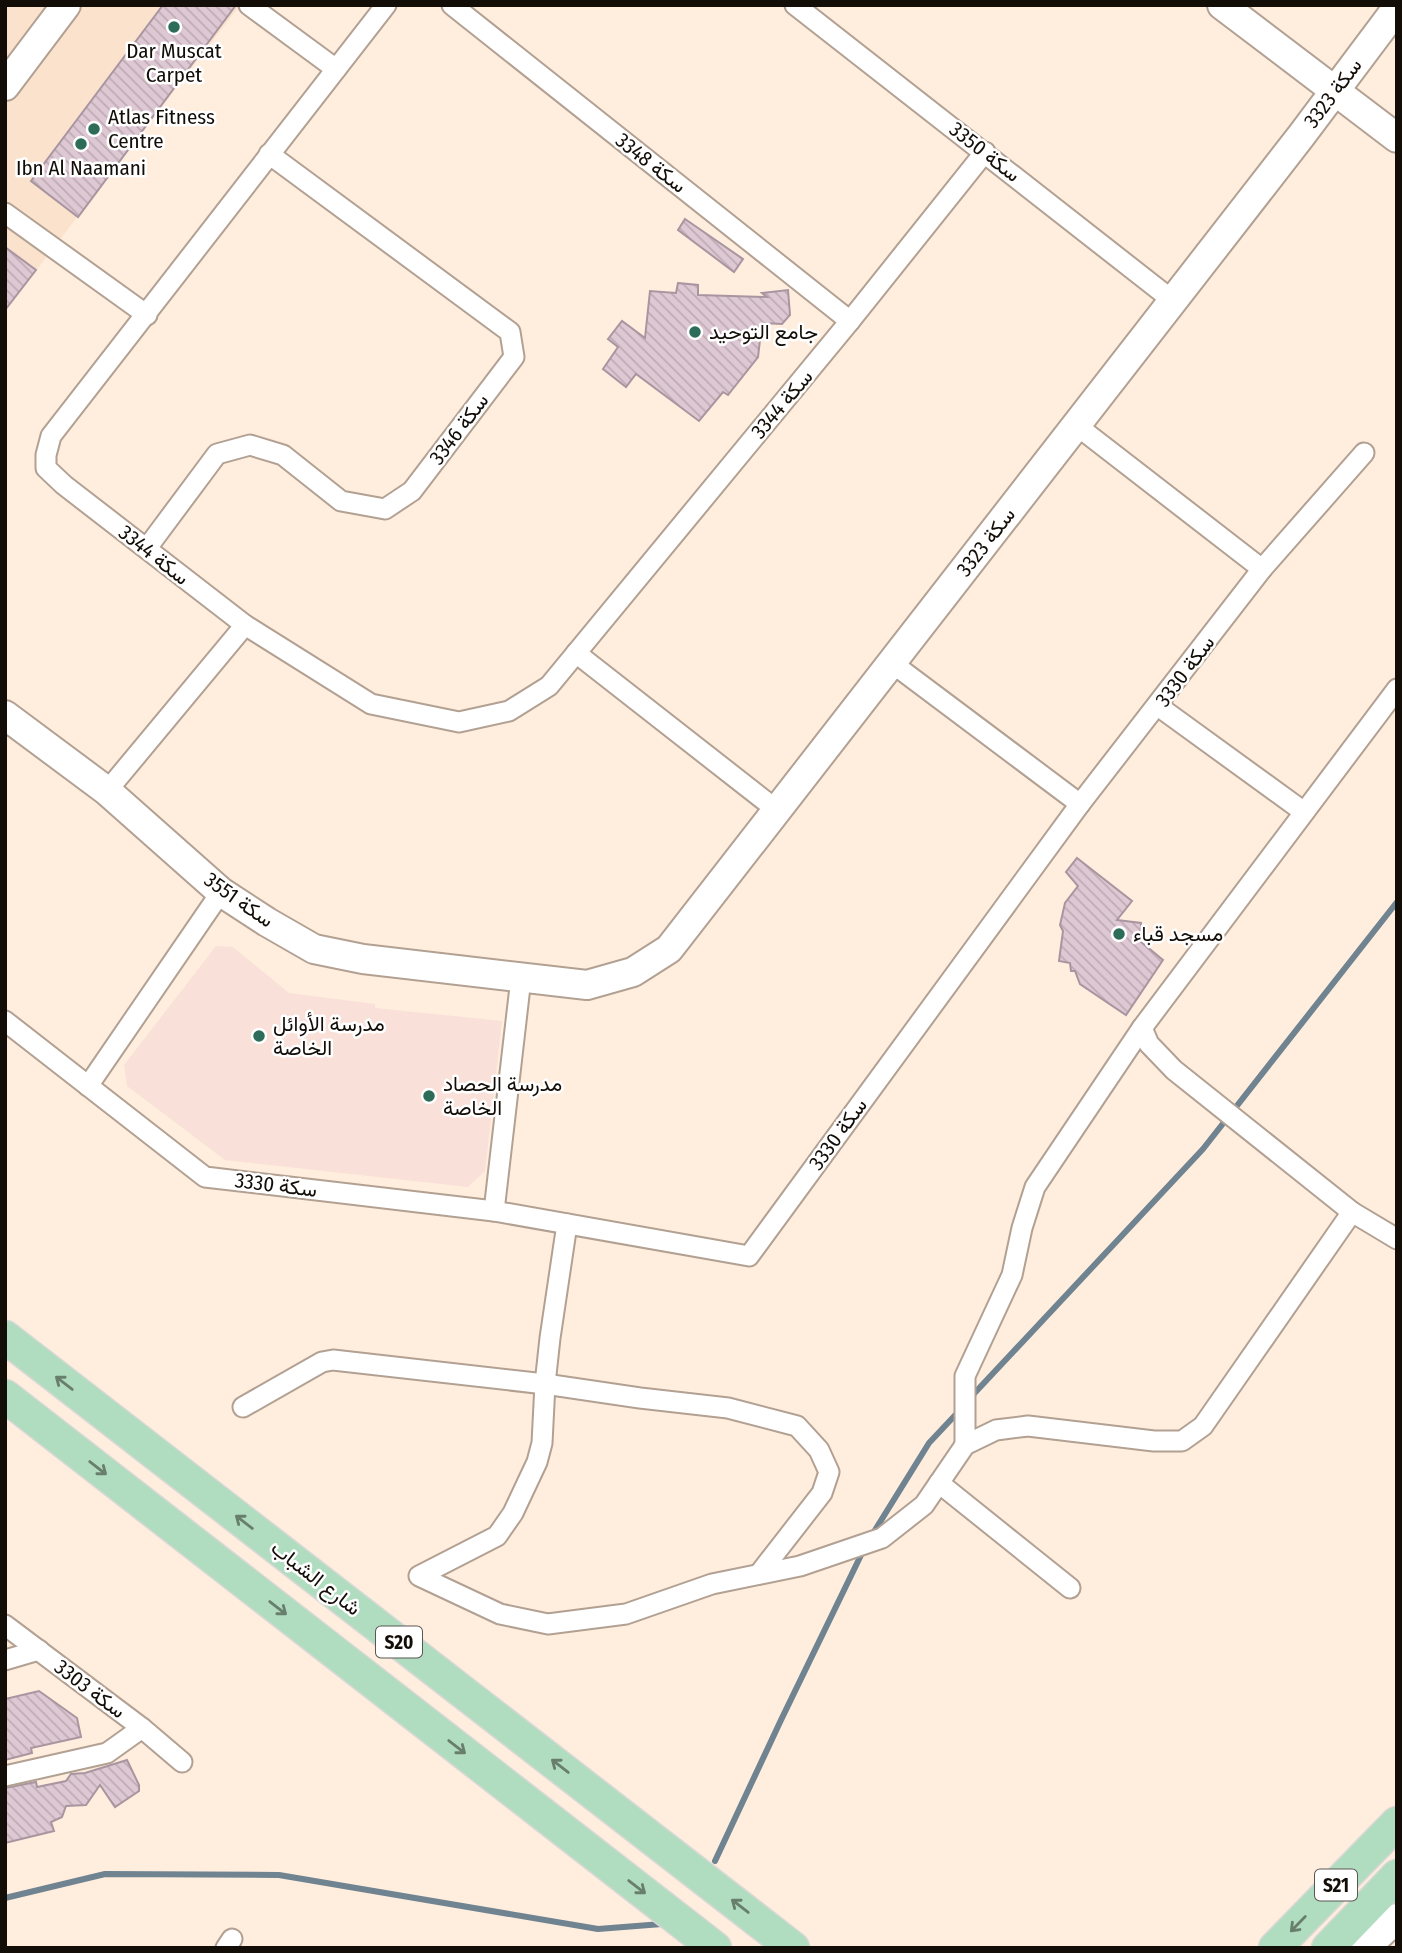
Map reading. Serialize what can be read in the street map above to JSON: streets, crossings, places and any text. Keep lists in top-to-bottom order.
{
  "streets": {
    "main road": ["شارع الشباب", "S20", "S21"],
    "street": [
      "سكة 3323",
      "سكة 3350",
      "سكة 3348",
      "سكة 3344",
      "سكة 3346",
      "سكة 3330",
      "سكة 3551",
      "سكة 3303"
    ]
  },
  "crossings": [
    ["سكة 3323", "سكة 3350"],
    ["سكة 3323", "سكة 3551"],
    ["سكة 3350", "سكة 3344"],
    ["سكة 3348", "سكة 3344"],
    ["سكة 3344", "سكة 3346"]
  ],
  "places": [
    "Dar Muscat Carpet",
    "Atlas Fitness Centre",
    "Ibn Al Naamani",
    "جامع التوحيد",
    "مسجد قباء",
    "مدرسة الأوائل الخاصة",
    "مدرسة الحصاد الخاصة"
  ]
}
